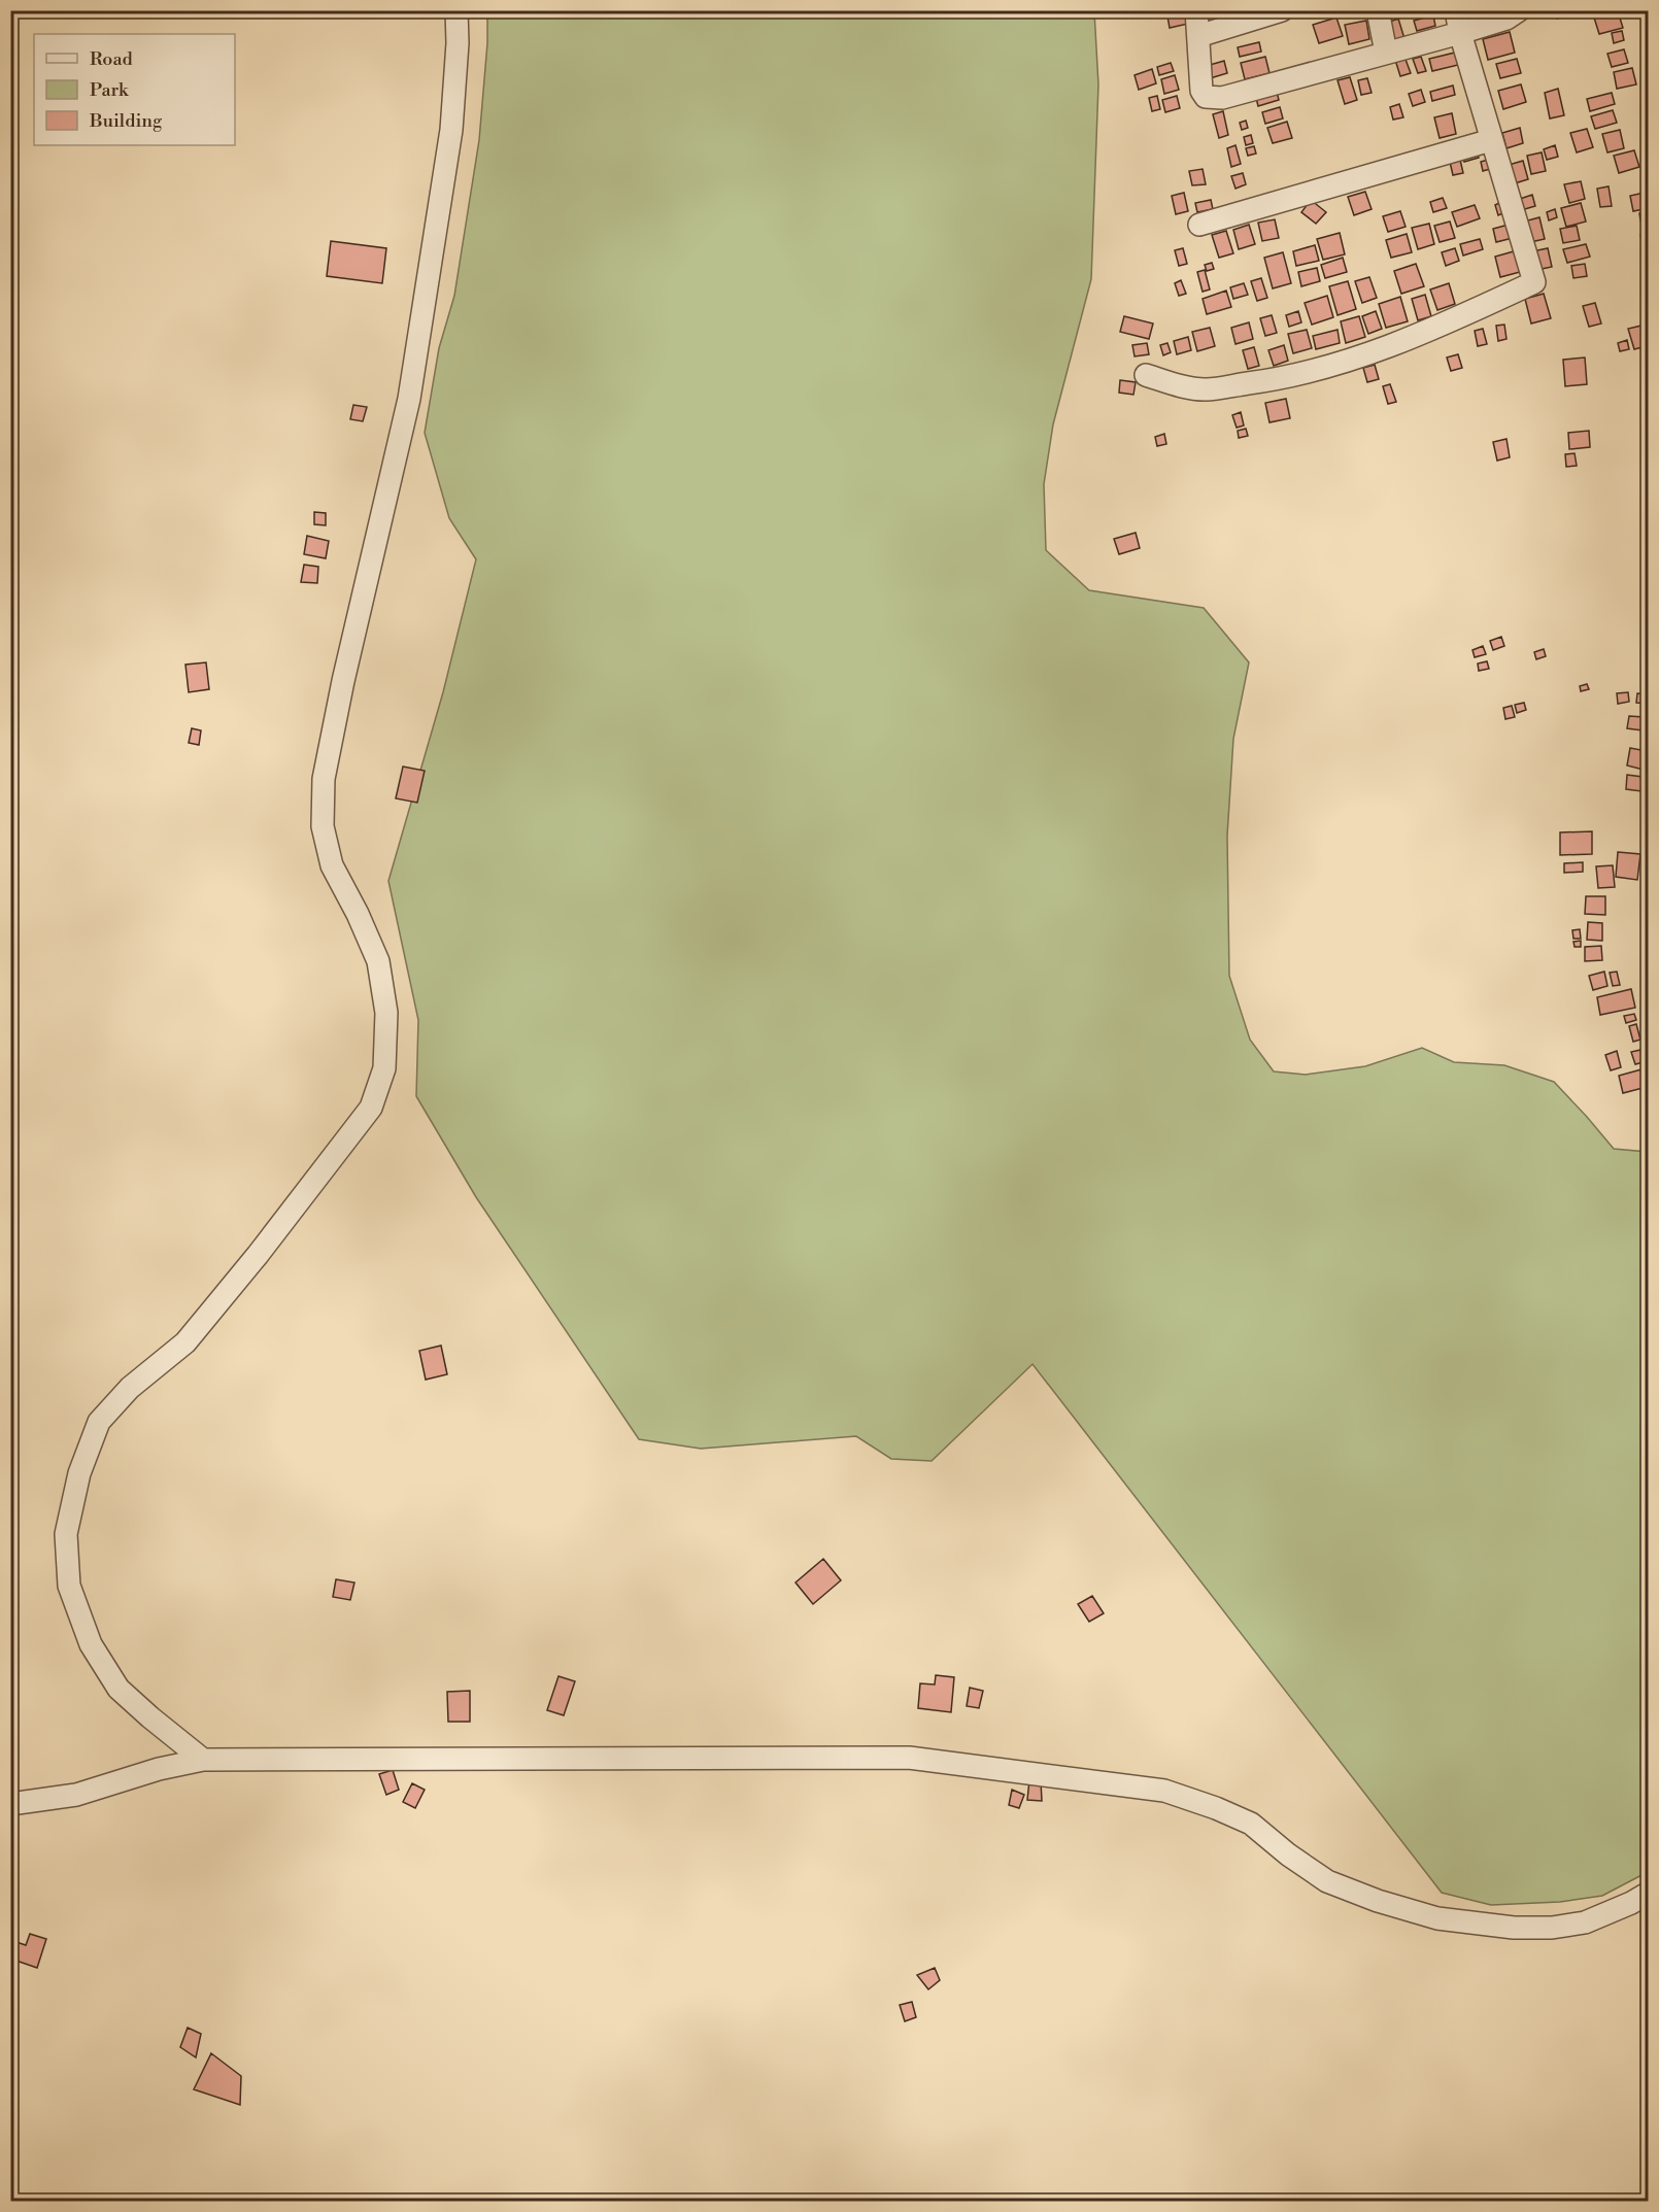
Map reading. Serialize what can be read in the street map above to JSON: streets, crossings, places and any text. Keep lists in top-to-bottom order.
{
  "legend": ["Road", "Park", "Building"]
}
